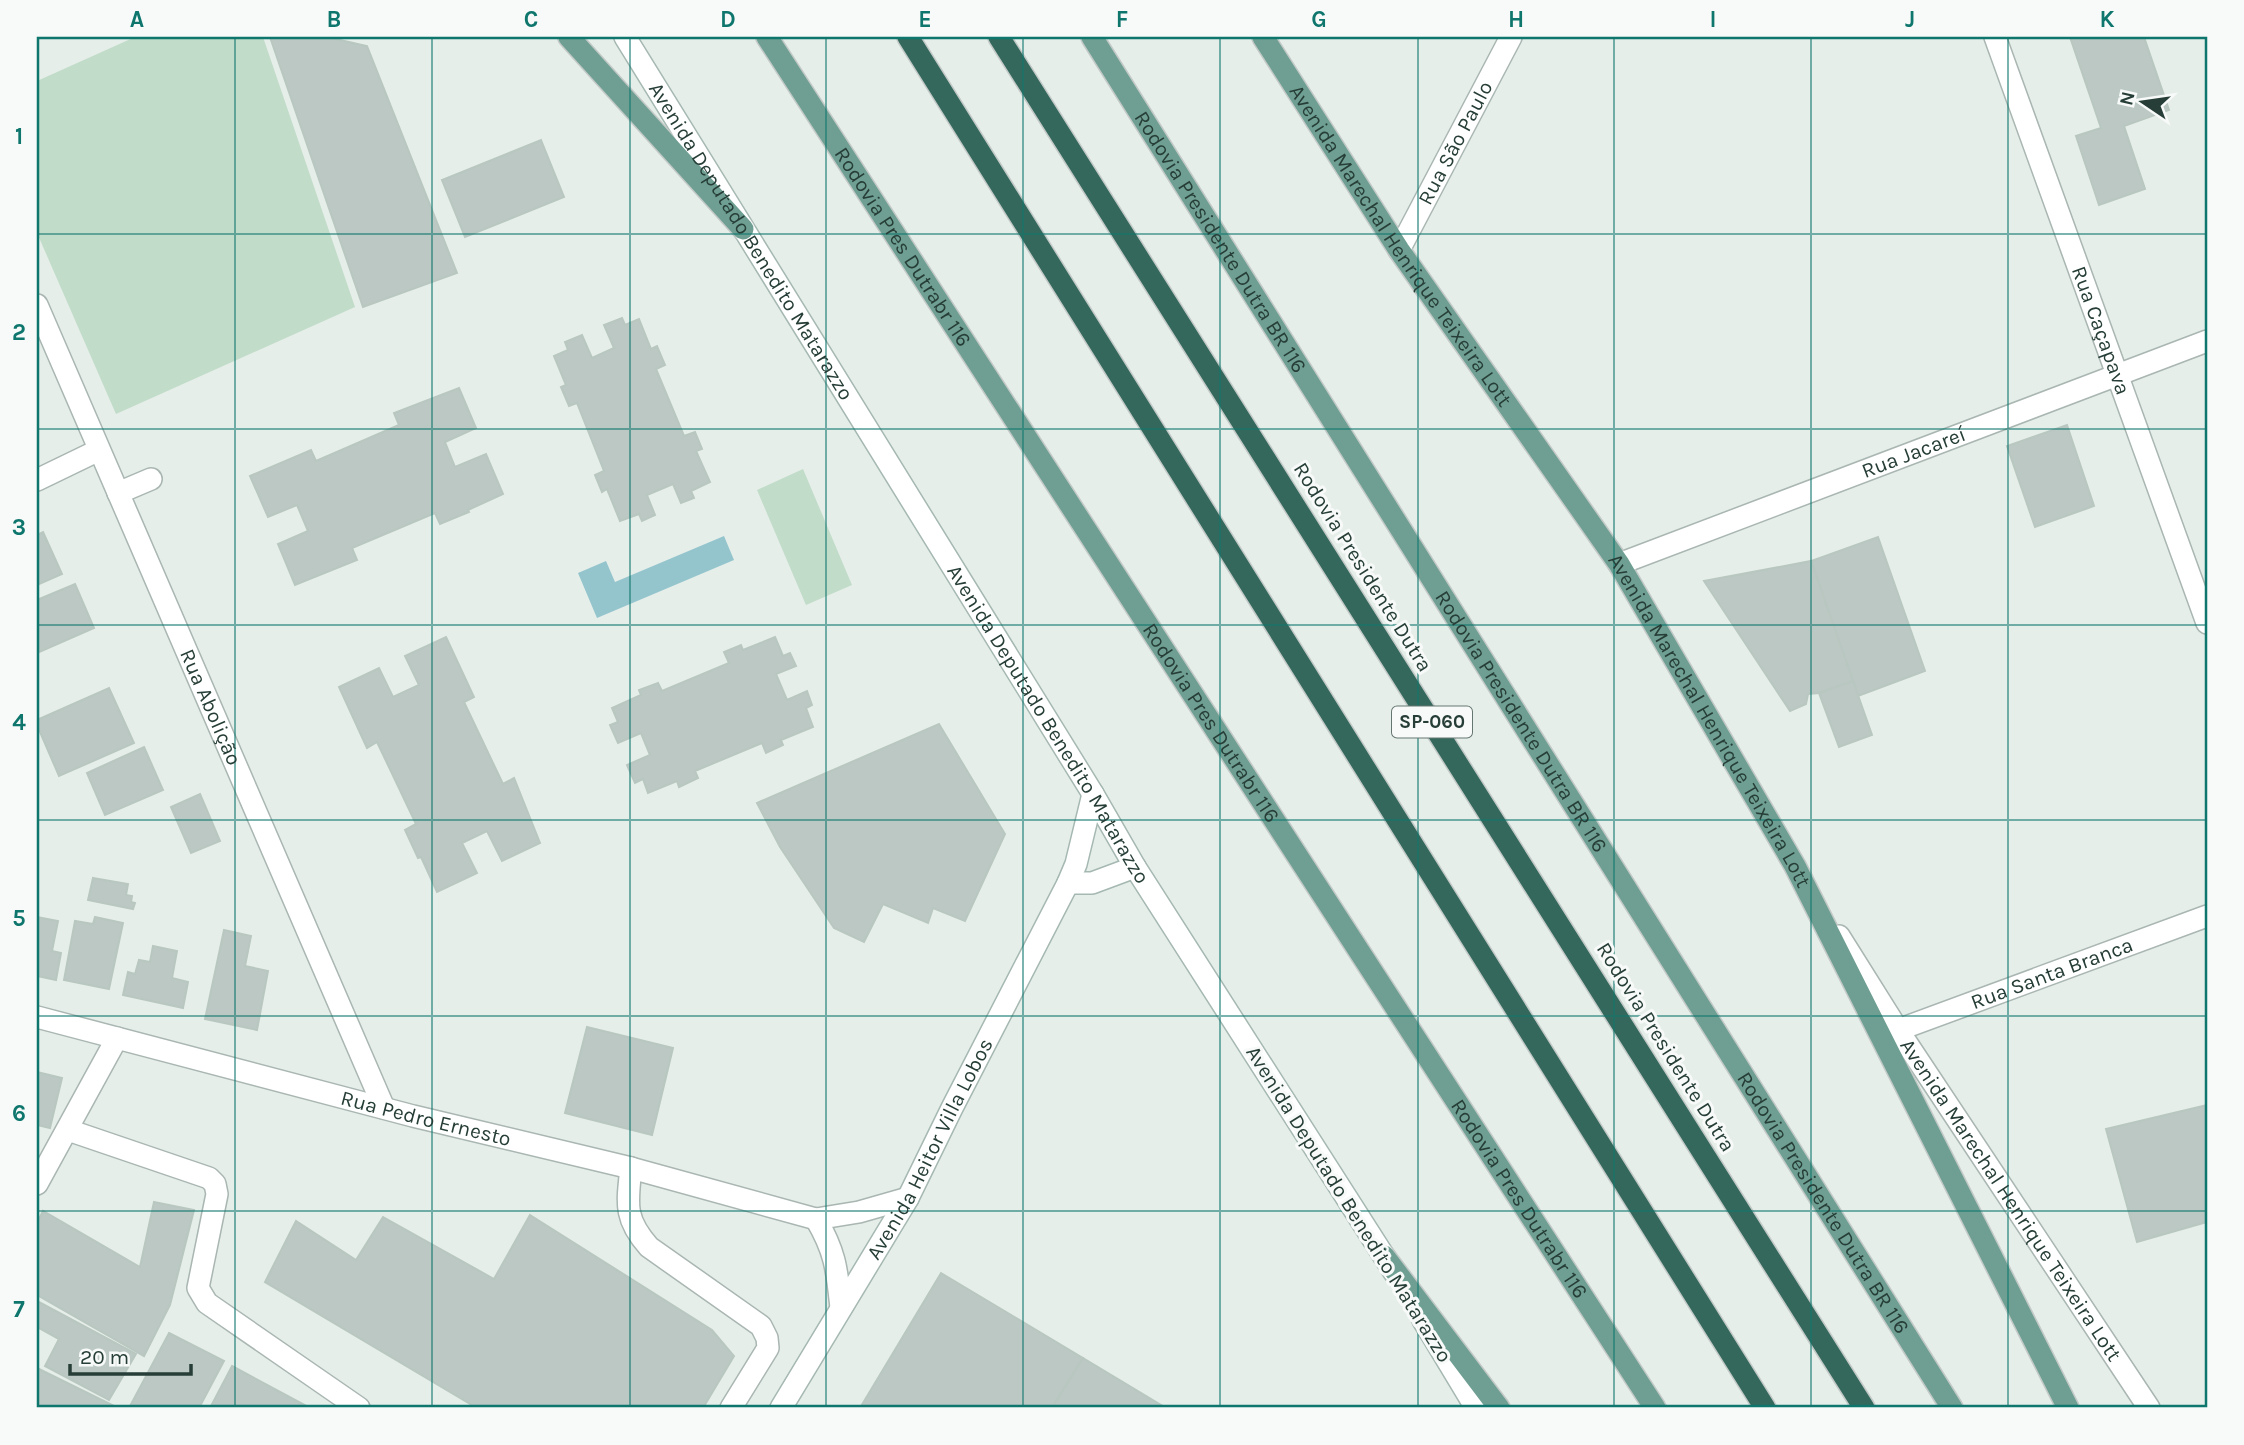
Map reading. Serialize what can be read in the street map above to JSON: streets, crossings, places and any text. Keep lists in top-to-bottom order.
{
  "streets": {
    "highway": ["Rodovia Presidente Dutra", "SP-060"],
    "main road": ["Rodovia Presidente Dutra BR 116", "Avenida Marechal Henrique Teixeira Lott", "Rodovia Pres Dutrabr 116"],
    "street": [
      "Rua São Paulo",
      "Avenida Deputado Benedito Matarazzo",
      "Rua Caçapava",
      "Rua Jacareí",
      "Rua Abolição",
      "Rua Santa Branca",
      "Rua Pedro Ernesto",
      "Avenida Heitor Villa Lobos"
    ]
  },
  "crossings": [
    ["Rua São Paulo", "Avenida Marechal Henrique Teixeira Lott"],
    ["Avenida Deputado Benedito Matarazzo", "Avenida Heitor Villa Lobos"],
    ["Avenida Marechal Henrique Teixeira Lott", "Rua Jacareí"],
    ["Avenida Marechal Henrique Teixeira Lott", "Rua Santa Branca"],
    ["Rua Caçapava", "Rua Jacareí"],
    ["Rua Abolição", "Rua Pedro Ernesto"],
    ["Rua Pedro Ernesto", "Avenida Heitor Villa Lobos"]
  ],
  "scale_bar": "20 m",
  "north": "left",
  "grid": {
    "columns": [
      "A",
      "B",
      "C",
      "D",
      "E",
      "F",
      "G",
      "H",
      "I",
      "J",
      "K"
    ],
    "rows": [
      "1",
      "2",
      "3",
      "4",
      "5",
      "6",
      "7"
    ]
  }
}
